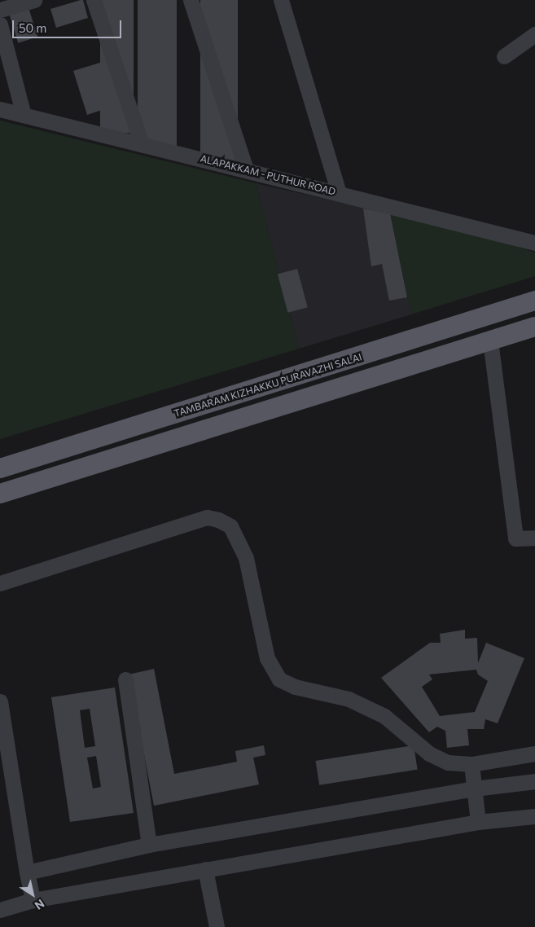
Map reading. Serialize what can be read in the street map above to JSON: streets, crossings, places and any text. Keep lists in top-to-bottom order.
{
  "streets": {
    "main road": ["TAMBARAM KIZHAKKU PURAVAZHI SALAI"],
    "street": ["ALAPAKKAM - PUTHUR ROAD"]
  },
  "scale_bar": "50 m",
  "north": "bottom right"
}
